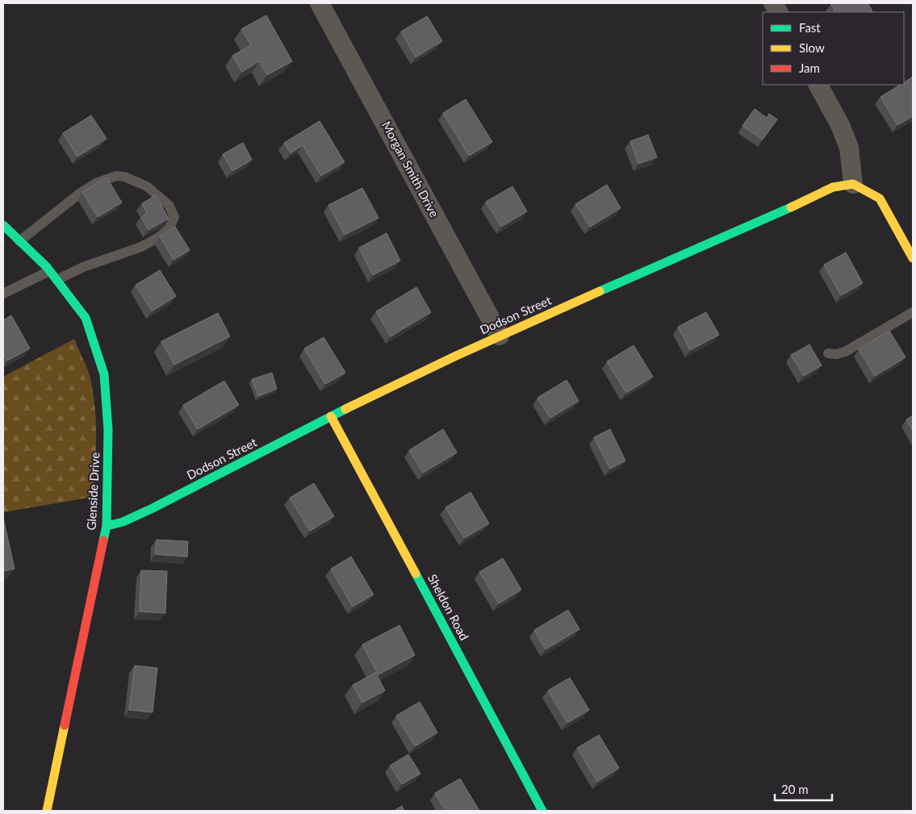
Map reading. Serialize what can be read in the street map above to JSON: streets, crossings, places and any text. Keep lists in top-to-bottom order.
{
  "streets": {
    "street": [
      "Morgan Smith Drive",
      "Dodson Street",
      "Glenside Drive",
      "Sheldon Road"
    ]
  },
  "crossings": [
    ["Morgan Smith Drive", "Dodson Street"],
    ["Dodson Street", "Glenside Drive"],
    ["Dodson Street", "Sheldon Road"]
  ],
  "legend": ["Fast", "Slow", "Jam"],
  "scale_bar": "20 m"
}
